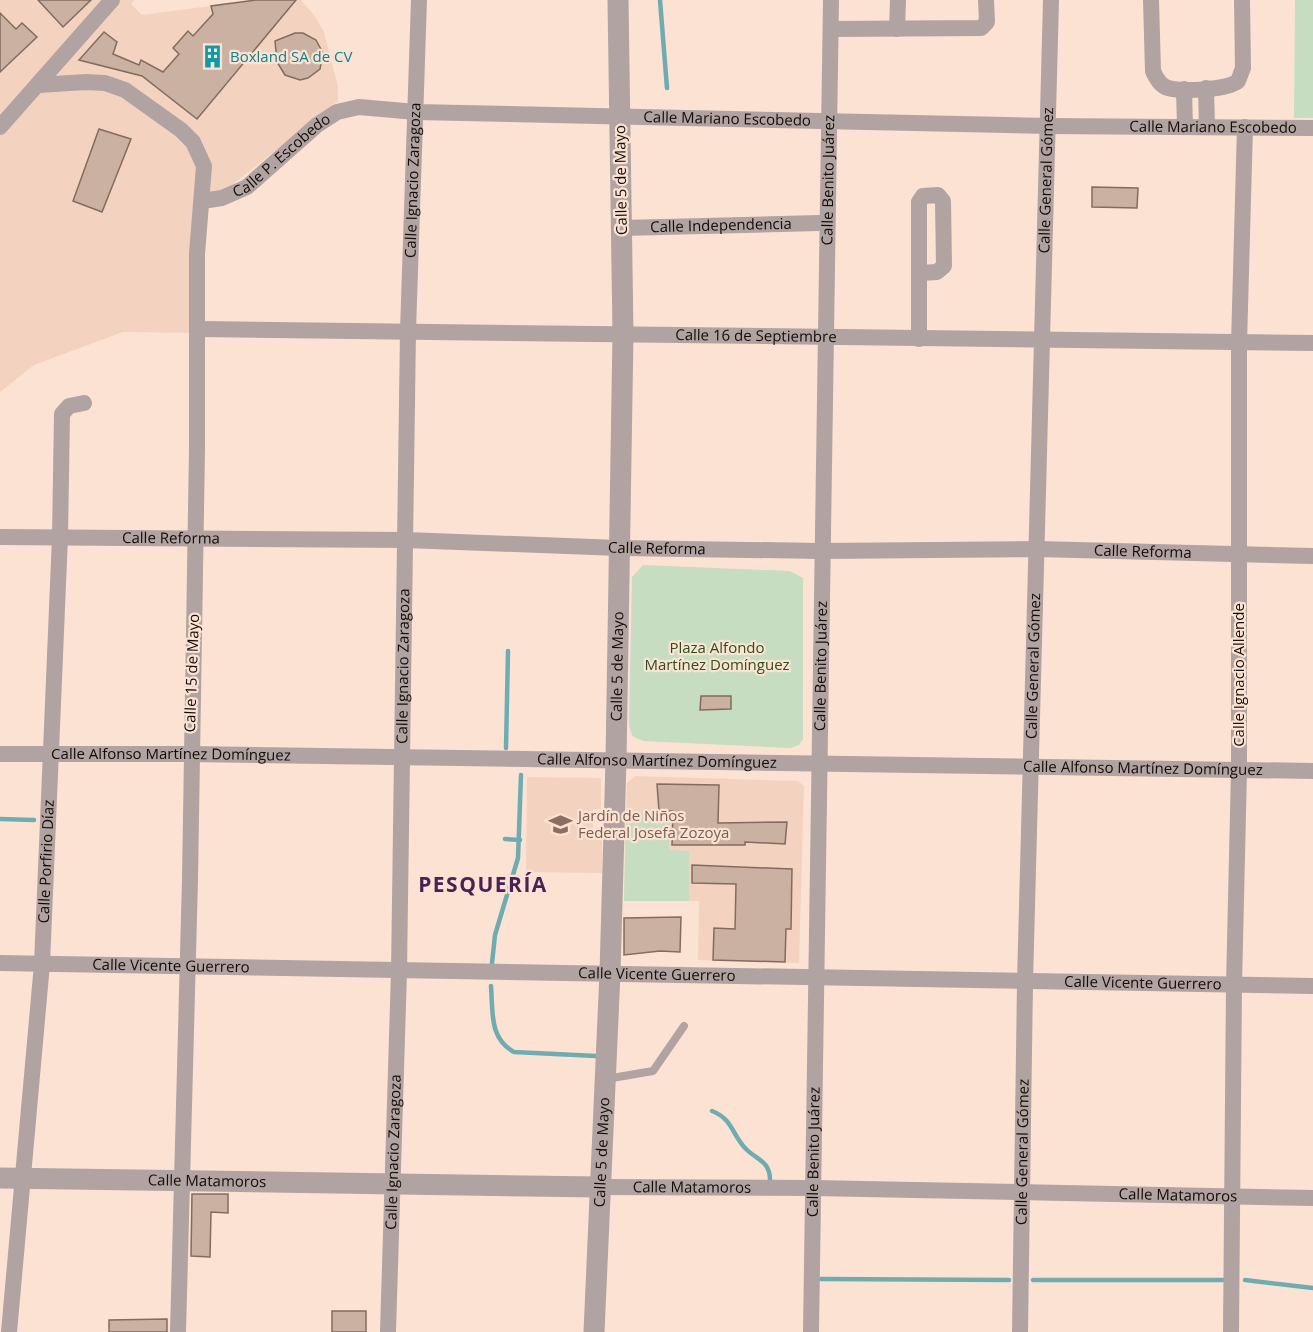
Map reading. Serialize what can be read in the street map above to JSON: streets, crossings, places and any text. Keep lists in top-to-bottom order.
{
  "streets": {
    "street": [
      "Calle Mariano Escobedo",
      "Calle P. Escobedo",
      "Calle Ignacio Zaragoza",
      "Calle 5 de Mayo",
      "Calle Benito Juárez",
      "Calle General Gómez",
      "Calle Independencia",
      "Calle 16 de Septiembre",
      "Calle Reforma",
      "Calle 15 de Mayo",
      "Calle Ignacio Allende",
      "Calle Alfonso Martínez Domínguez",
      "Calle Porfirio Díaz",
      "Calle Vicente Guerrero",
      "Calle Matamoros"
    ]
  },
  "crossings": [
    ["Calle Mariano Escobedo", "Calle P. Escobedo"],
    ["Calle Mariano Escobedo", "Calle Ignacio Zaragoza"],
    ["Calle Mariano Escobedo", "Calle 5 de Mayo"],
    ["Calle Mariano Escobedo", "Calle Benito Juárez"],
    ["Calle Mariano Escobedo", "Calle General Gómez"],
    ["Calle Mariano Escobedo", "Calle Ignacio Allende"],
    ["Calle P. Escobedo", "Calle 15 de Mayo"],
    ["Calle Ignacio Zaragoza", "Calle 16 de Septiembre"],
    ["Calle Ignacio Zaragoza", "Calle Reforma"],
    ["Calle Ignacio Zaragoza", "Calle Alfonso Martínez Domínguez"],
    ["Calle Ignacio Zaragoza", "Calle Vicente Guerrero"],
    ["Calle Ignacio Zaragoza", "Calle Matamoros"],
    ["Calle 5 de Mayo", "Calle Independencia"],
    ["Calle 5 de Mayo", "Calle 16 de Septiembre"],
    ["Calle 5 de Mayo", "Calle Reforma"],
    ["Calle 5 de Mayo", "Calle Alfonso Martínez Domínguez"],
    ["Calle 5 de Mayo", "Calle Vicente Guerrero"],
    ["Calle 5 de Mayo", "Calle Matamoros"],
    ["Calle Benito Juárez", "Calle 16 de Septiembre"],
    ["Calle Benito Juárez", "Calle Reforma"],
    ["Calle Benito Juárez", "Calle Alfonso Martínez Domínguez"],
    ["Calle Benito Juárez", "Calle Vicente Guerrero"],
    ["Calle Benito Juárez", "Calle Matamoros"],
    ["Calle General Gómez", "Calle 16 de Septiembre"],
    ["Calle General Gómez", "Calle Reforma"],
    ["Calle General Gómez", "Calle Alfonso Martínez Domínguez"],
    ["Calle General Gómez", "Calle Vicente Guerrero"],
    ["Calle General Gómez", "Calle Matamoros"],
    ["Calle 16 de Septiembre", "Calle 15 de Mayo"],
    ["Calle 16 de Septiembre", "Calle Ignacio Allende"],
    ["Calle Reforma", "Calle 15 de Mayo"],
    ["Calle Reforma", "Calle Ignacio Allende"],
    ["Calle Reforma", "Calle Porfirio Díaz"],
    ["Calle 15 de Mayo", "Calle Alfonso Martínez Domínguez"],
    ["Calle 15 de Mayo", "Calle Vicente Guerrero"],
    ["Calle 15 de Mayo", "Calle Matamoros"],
    ["Calle Ignacio Allende", "Calle Alfonso Martínez Domínguez"],
    ["Calle Ignacio Allende", "Calle Vicente Guerrero"],
    ["Calle Ignacio Allende", "Calle Matamoros"],
    ["Calle Alfonso Martínez Domínguez", "Calle Porfirio Díaz"],
    ["Calle Porfirio Díaz", "Calle Vicente Guerrero"],
    ["Calle Porfirio Díaz", "Calle Matamoros"]
  ],
  "districts": ["PESQUERÍA"],
  "parks": ["Plaza Alfondo Martínez Domínguez"],
  "places": {
    "building": ["Boxland SA de CV"],
    "school or university": ["Jardín de Niños Federal Josefa Zozoya"]
  }
}
